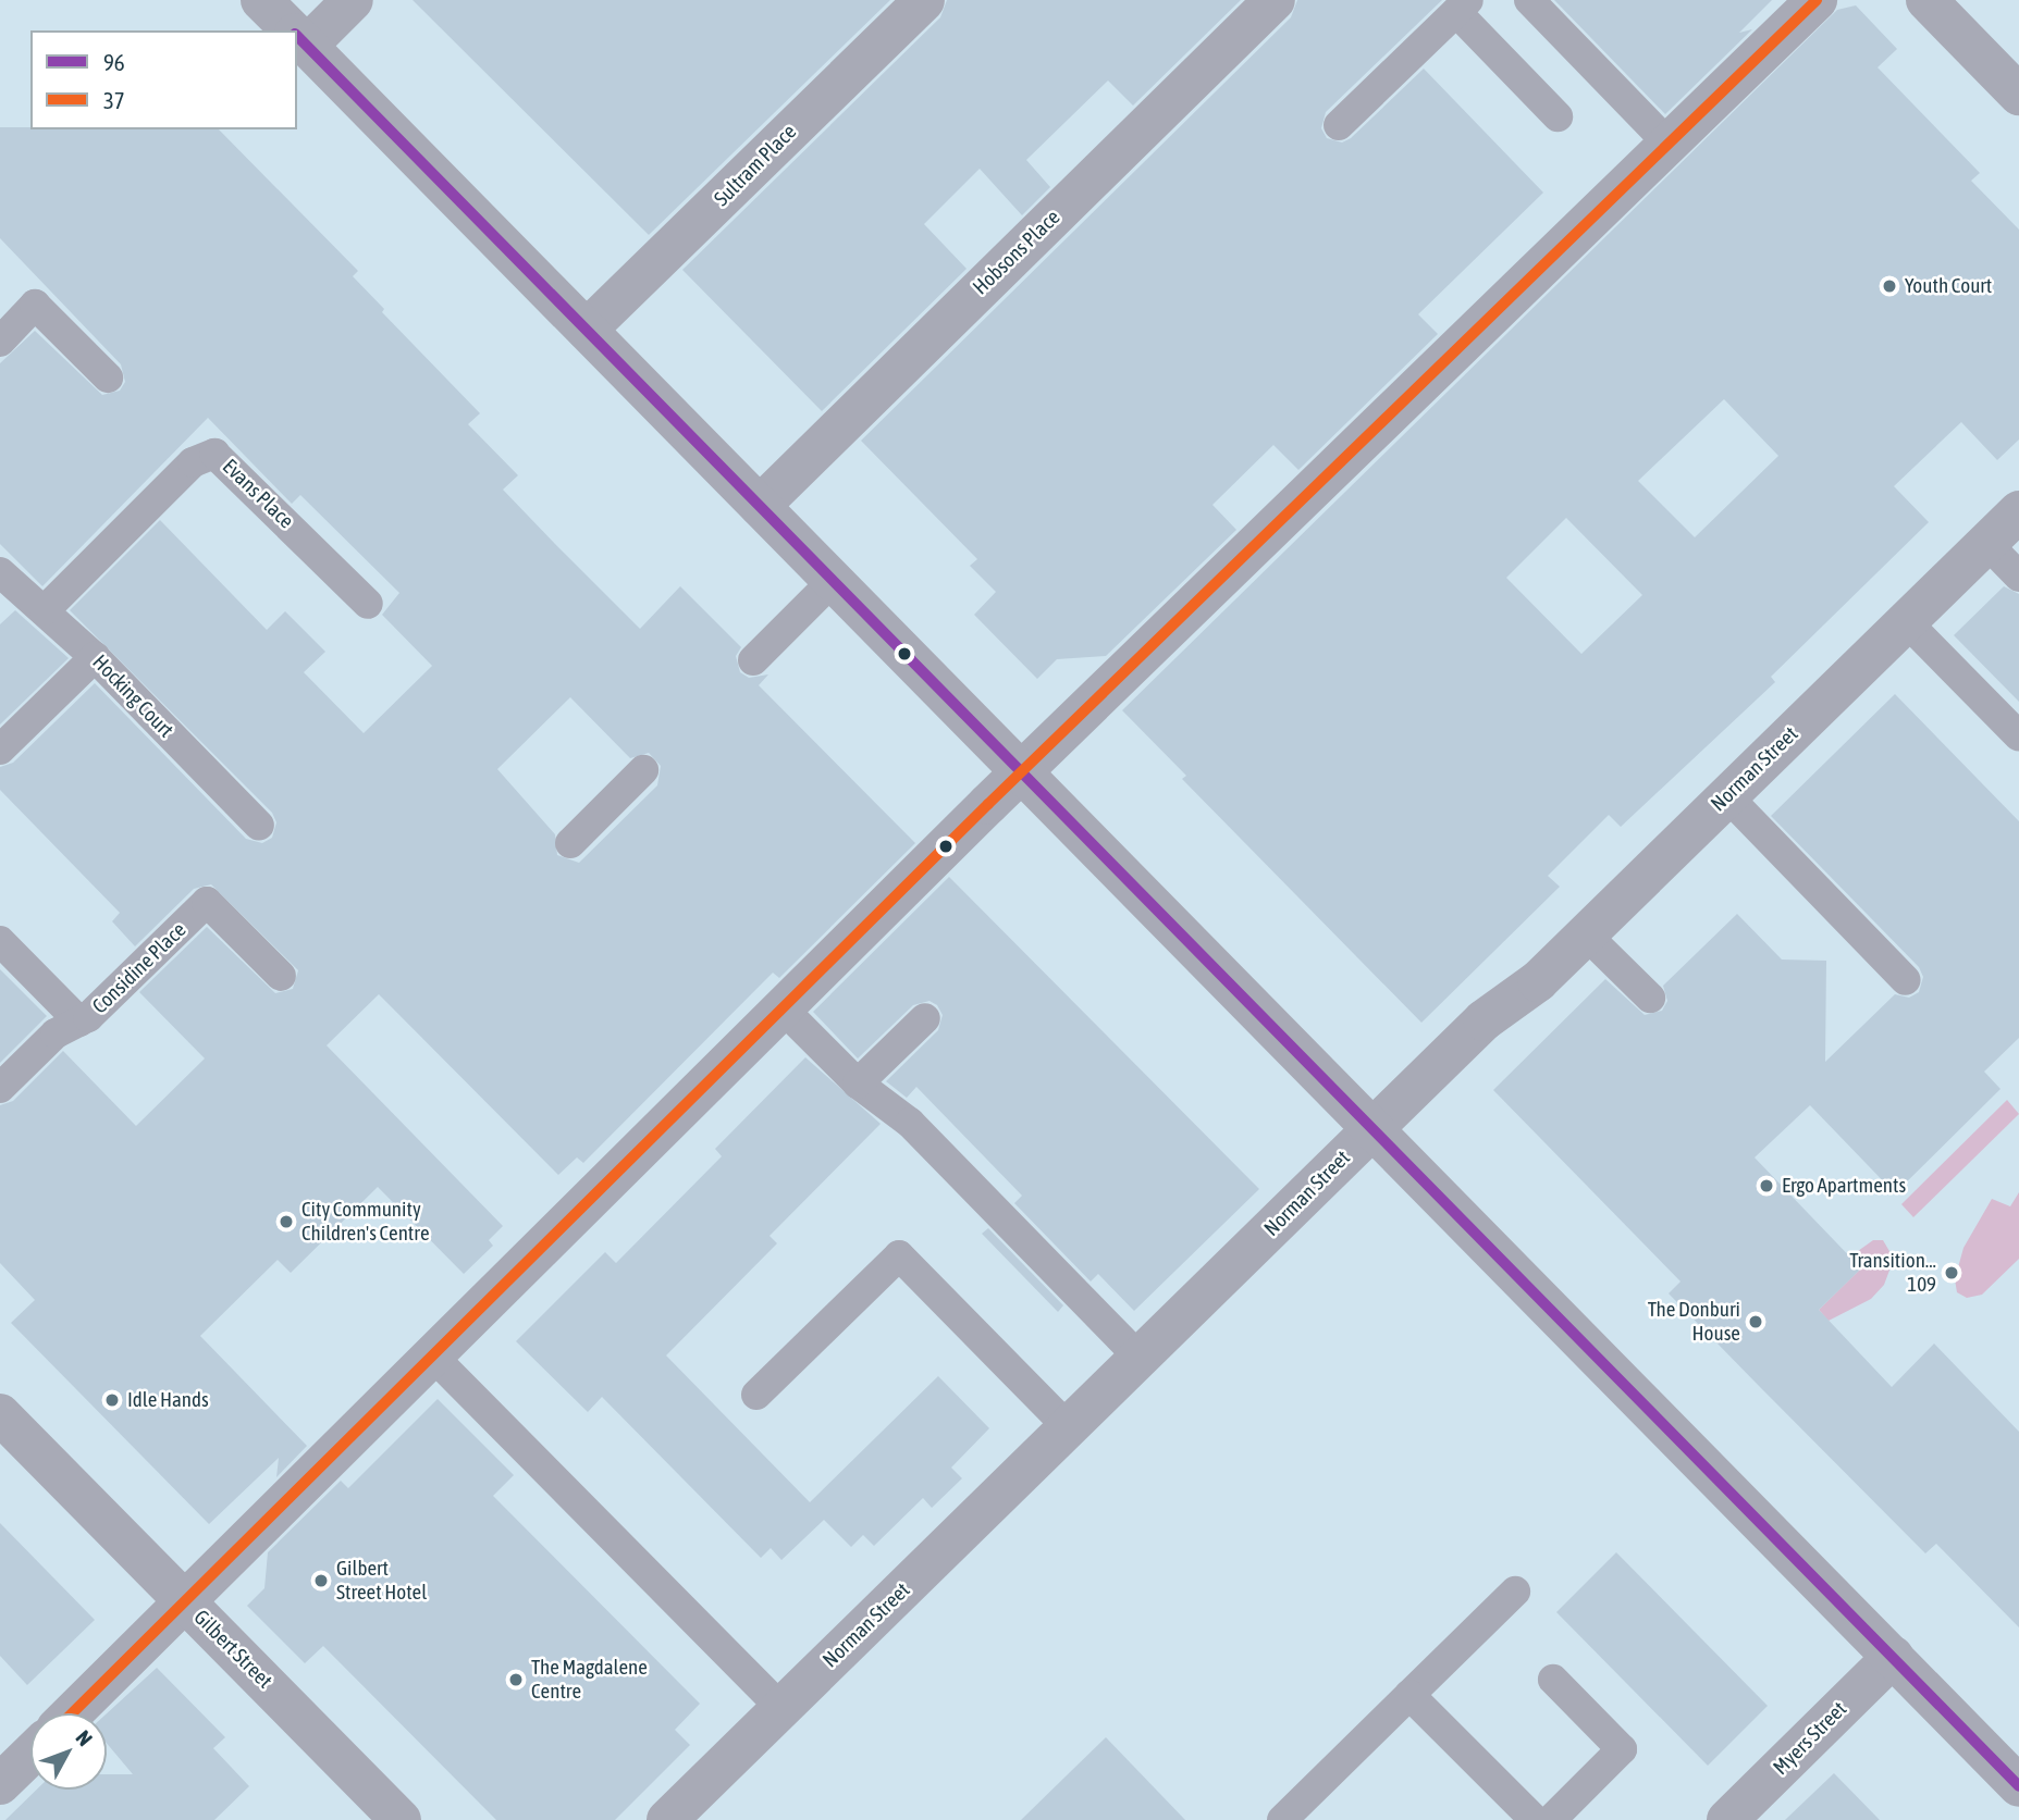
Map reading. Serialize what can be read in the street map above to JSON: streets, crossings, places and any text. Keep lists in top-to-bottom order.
{
  "streets": {
    "street": [
      "Sultram Place",
      "Hobsons Place",
      "Norman Street",
      "Gilbert Street",
      "Myers Street"
    ],
    "lane": ["Evans Place", "Hocking Court", "Considine Place"]
  },
  "crossings": [
    ["Evans Place", "Hocking Court"]
  ],
  "places": [
    "Youth Court",
    "Ergo Apartments",
    "City Community Children's Centre",
    "Transition... 109",
    "The Donburi House",
    "Idle Hands",
    "Gilbert Street Hotel",
    "The Magdalene Centre"
  ],
  "lines": ["transit line 37", "transit line 96"],
  "legend": ["96", "37"],
  "north": "top right"
}
